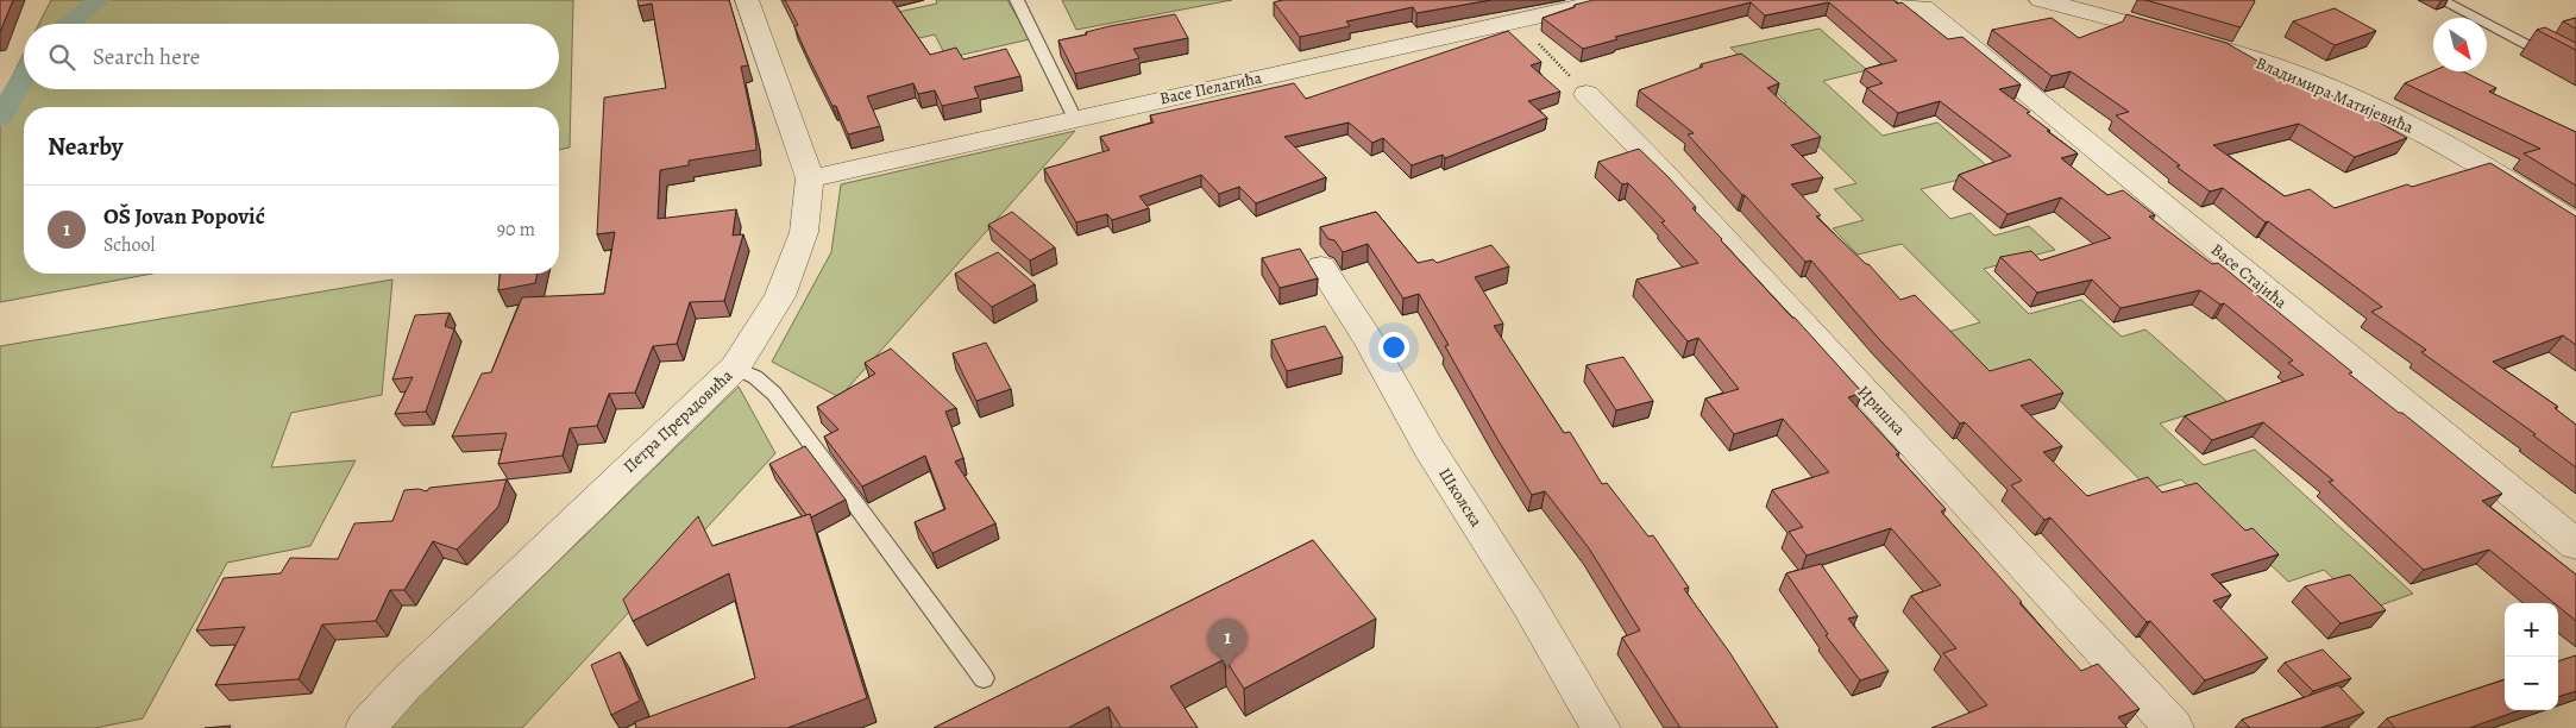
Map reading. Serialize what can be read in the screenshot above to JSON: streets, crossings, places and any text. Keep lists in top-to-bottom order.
{
  "streets": {
    "street": [
      "Васе Пелагића",
      "Владимира Матијевића",
      "Васе Стајића",
      "Иришка",
      "Петра Прерадовића",
      "Школска"
    ]
  },
  "crossings": [
    ["Васе Пелагића", "Петра Прерадовића"]
  ],
  "north": "bottom right",
  "page": {
    "search": "Search here",
    "heading": "Nearby",
    "list": [
      {
        "mark": "1",
        "name": "OŠ Jovan Popović",
        "note": "School",
        "value": "90 m"
      }
    ],
    "map_buttons": ["+", "−"],
    "pins": "1"
  }
}
